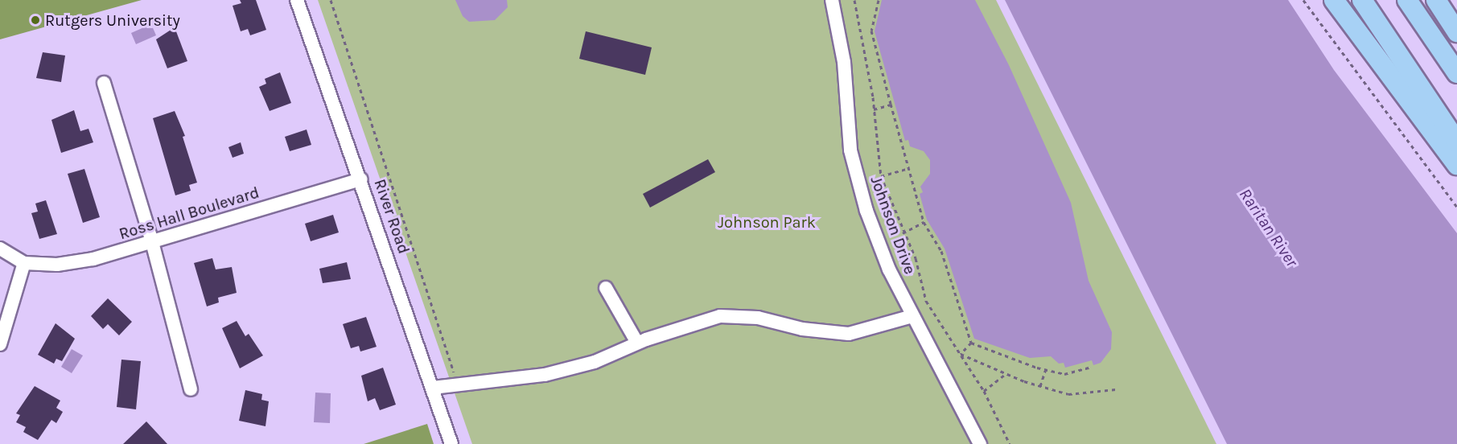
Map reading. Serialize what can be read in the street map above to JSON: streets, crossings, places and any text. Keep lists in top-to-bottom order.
{
  "streets": {
    "street": ["Ross Hall Boulevard", "River Road", "Johnson Drive"]
  },
  "crossings": [
    ["Ross Hall Boulevard", "River Road"]
  ],
  "water": ["Raritan River"],
  "parks": ["Johnson Park"],
  "places": ["Rutgers University"]
}
